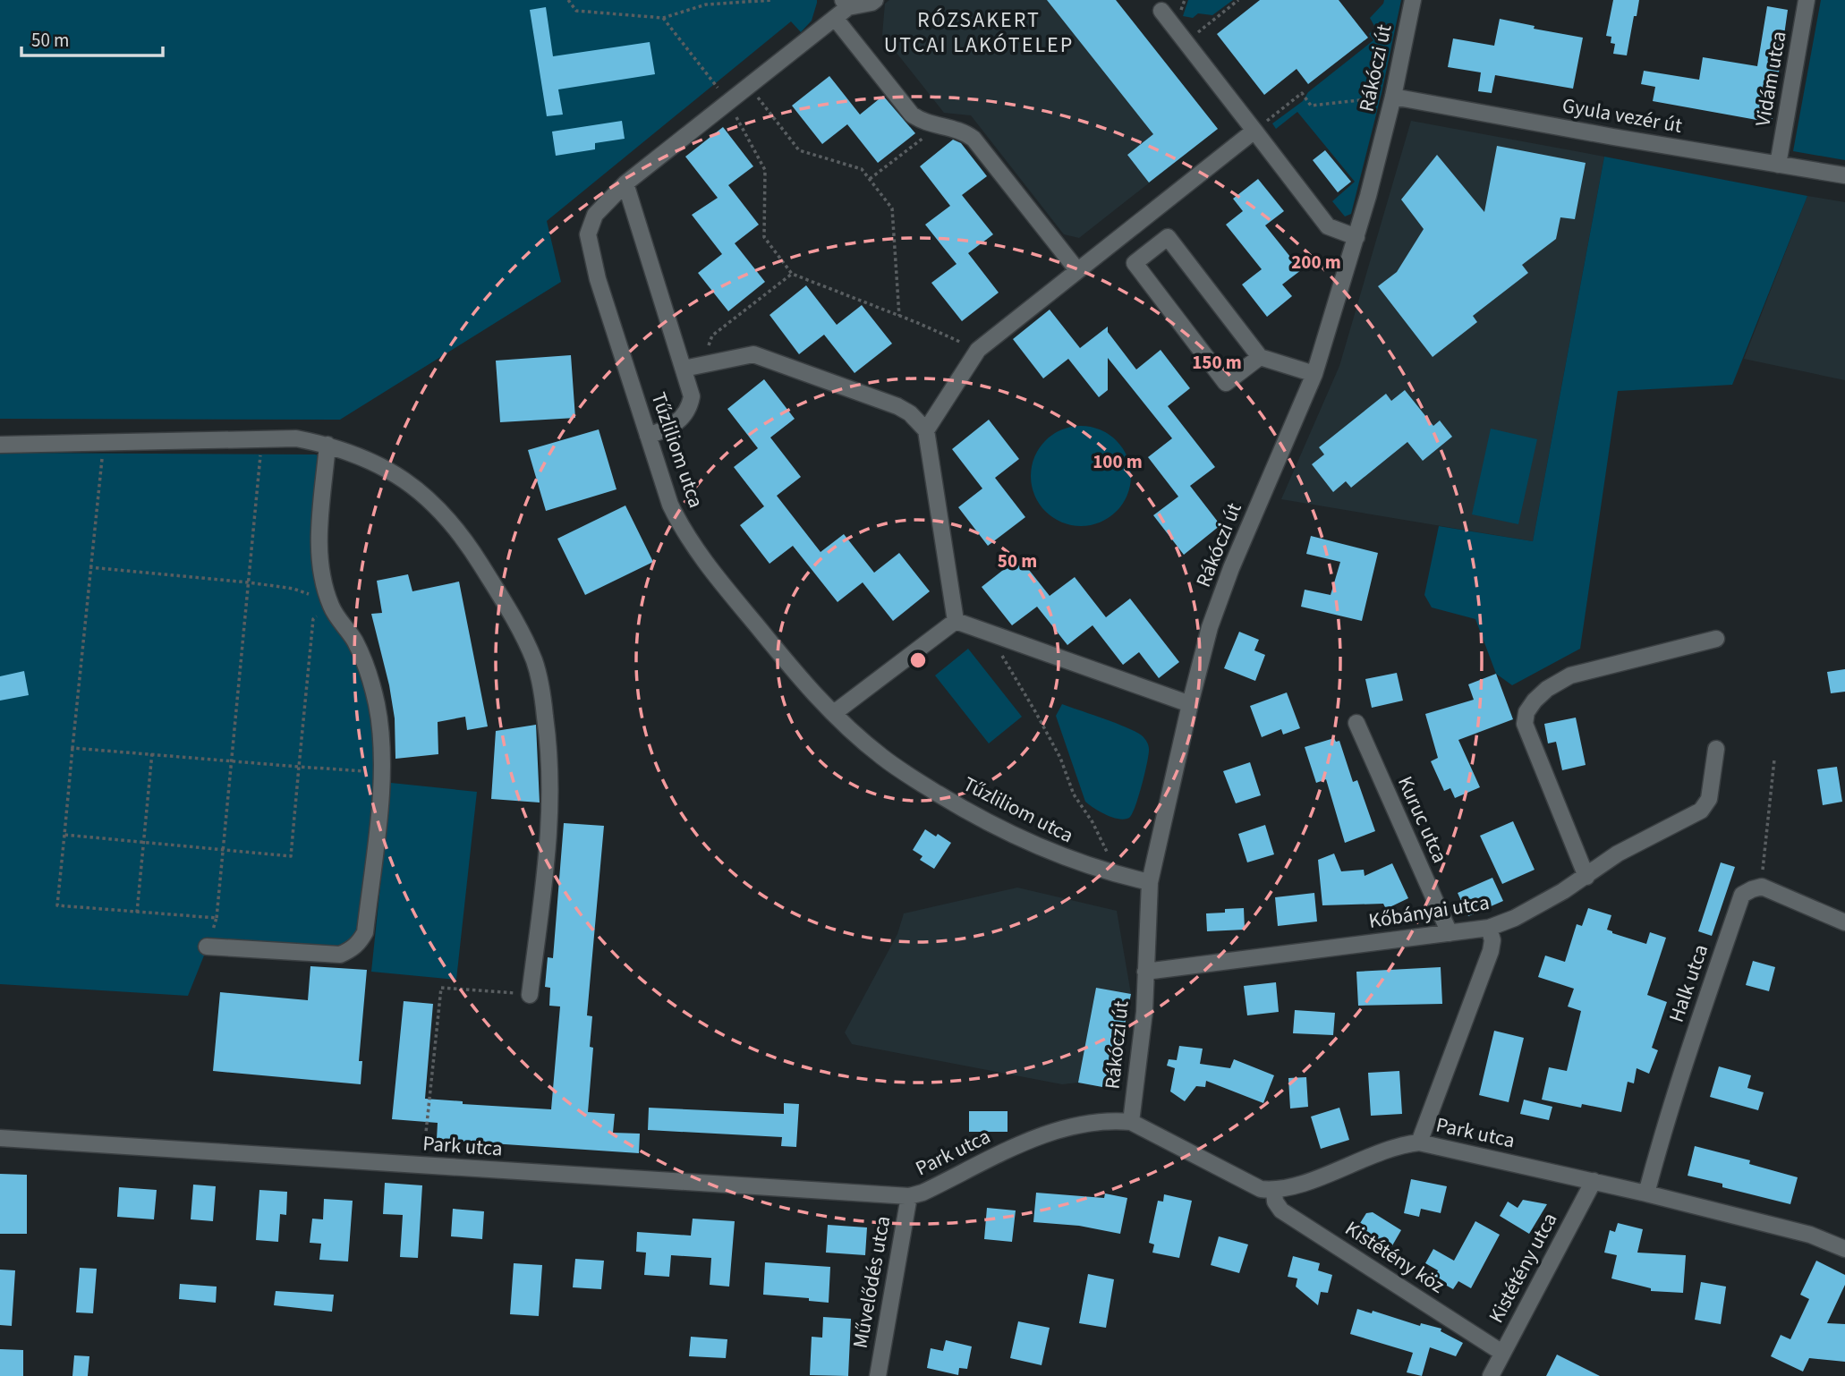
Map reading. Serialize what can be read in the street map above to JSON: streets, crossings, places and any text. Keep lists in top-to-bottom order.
{
  "streets": {
    "street": [
      "Rákóczi út",
      "Vidám utca",
      "Gyula vezér út",
      "Tűzliliom utca",
      "Kuruc utca",
      "Kőbányai utca",
      "Halk utca",
      "Park utca",
      "Kistétény köz",
      "Kistétény utca",
      "Művelődés utca"
    ]
  },
  "crossings": [
    ["Rákóczi út", "Gyula vezér út"],
    ["Rákóczi út", "Tűzliliom utca"],
    ["Rákóczi út", "Kőbányai utca"],
    ["Rákóczi út", "Park utca"],
    ["Vidám utca", "Gyula vezér út"],
    ["Kuruc utca", "Kőbányai utca"],
    ["Halk utca", "Park utca"],
    ["Park utca", "Kistétény köz"],
    ["Park utca", "Kistétény utca"],
    ["Park utca", "Művelődés utca"],
    ["Kistétény köz", "Kistétény utca"]
  ],
  "districts": ["RÓZSAKERT UTCAI LAKÓTELEP"],
  "scale_bar": "50 m",
  "rings": [
    "200 m",
    "150 m",
    "100 m",
    "50 m"
  ]
}
